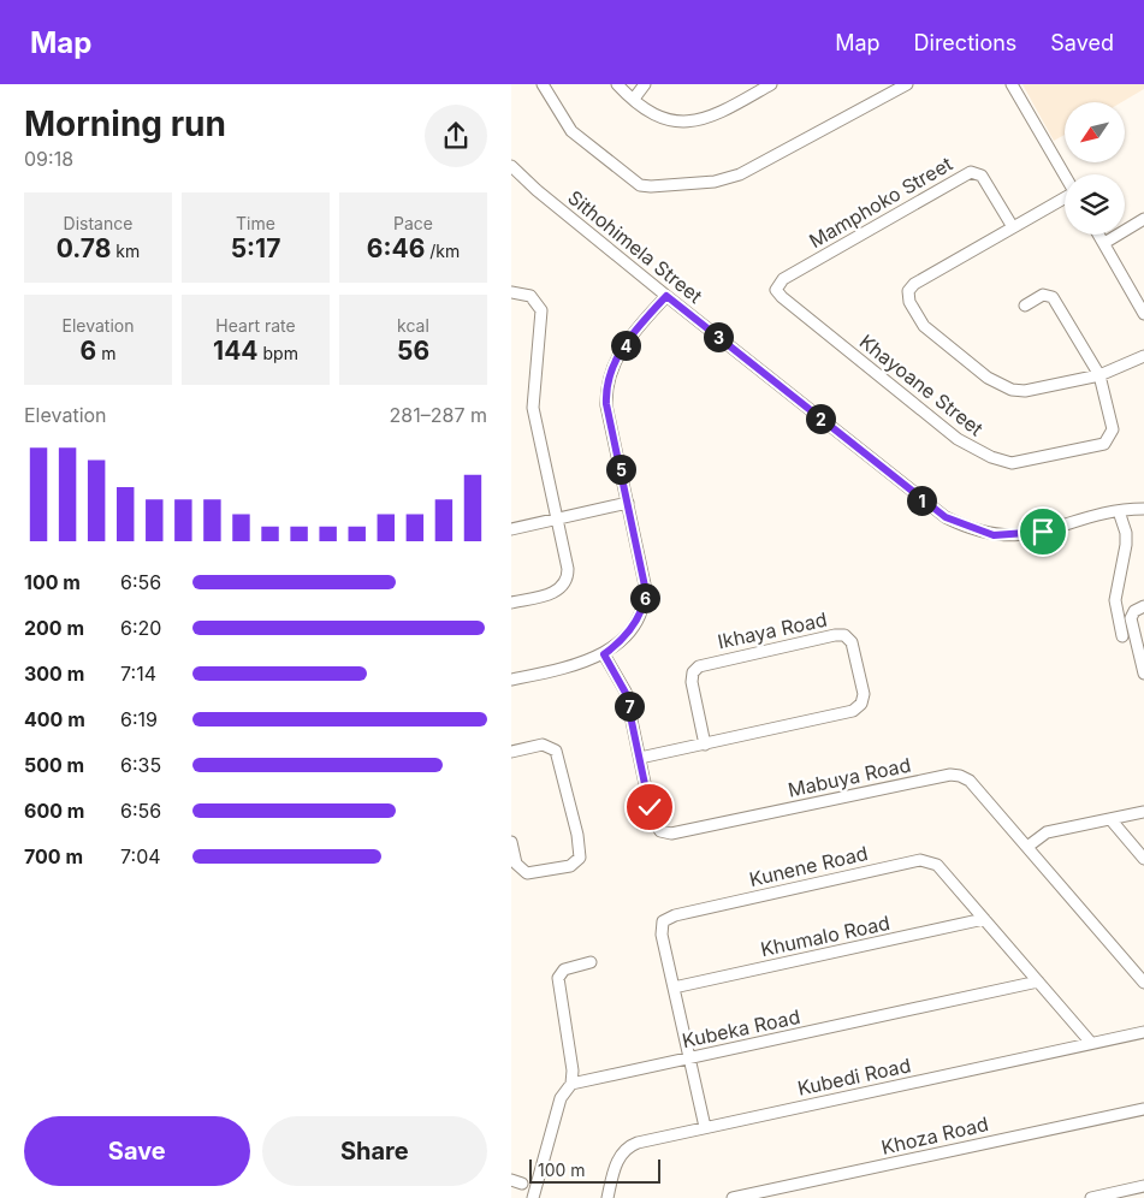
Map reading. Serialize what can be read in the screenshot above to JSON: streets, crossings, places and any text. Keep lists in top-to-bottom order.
{
  "streets": {
    "street": [
      "Mamphoko Street",
      "Sithohimela Street",
      "Khayoane Street",
      "Ikhaya Road",
      "Mabuya Road",
      "Kunene Road",
      "Khumalo Road",
      "Kubeka Road",
      "Kubedi Road",
      "Khoza Road"
    ]
  },
  "crossings": [
    ["Mamphoko Street", "Khayoane Street"],
    ["Ikhaya Road", "Mabuya Road"],
    ["Kunene Road", "Khumalo Road"],
    ["Kunene Road", "Kubeka Road"],
    ["Kunene Road", "Kubedi Road"]
  ],
  "scale_bar": "100 m",
  "north": "bottom left",
  "page": {
    "header": "Map",
    "nav": ["Map", "Directions", "Saved"],
    "heading": ["Morning run", "09:18"],
    "stats": [
      ["Distance", "0.78 km"],
      ["Time", "5:17"],
      ["Pace", "6:46 /km"],
      ["Elevation", "6 m"],
      ["Heart rate", "144 bpm"],
      ["kcal", "56"]
    ],
    "pins": [
      "3",
      "4",
      "2",
      "5",
      "1",
      "6",
      "7"
    ],
    "chart": ["Elevation", "281–287 m"],
    "list": [
      {
        "name": "100 m",
        "note": "6:56"
      },
      {
        "name": "200 m",
        "note": "6:20"
      },
      {
        "name": "300 m",
        "note": "7:14"
      },
      {
        "name": "400 m",
        "note": "6:19"
      },
      {
        "name": "500 m",
        "note": "6:35"
      },
      {
        "name": "600 m",
        "note": "6:56"
      },
      {
        "name": "700 m",
        "note": "7:04"
      }
    ],
    "buttons": ["Save", "Share"],
    "scale": "100 m"
  }
}
